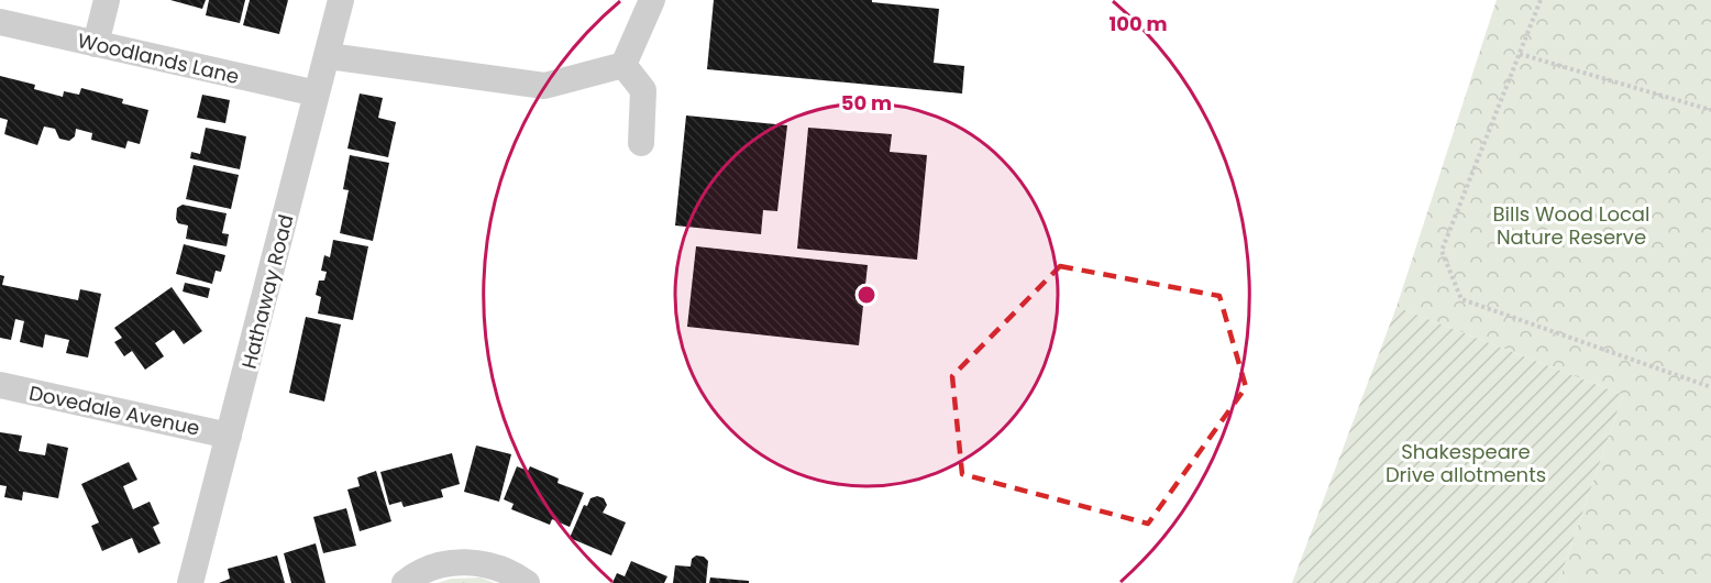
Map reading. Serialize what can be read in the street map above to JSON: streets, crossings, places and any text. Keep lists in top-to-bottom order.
{
  "streets": {
    "street": ["Woodlands Lane", "Hathaway Road", "Dovedale Avenue"]
  },
  "crossings": [
    ["Woodlands Lane", "Hathaway Road"],
    ["Hathaway Road", "Dovedale Avenue"]
  ],
  "parks": ["Bills Wood Local Nature Reserve", "Shakespeare Drive allotments"],
  "rings": ["100 m", "50 m"]
}
